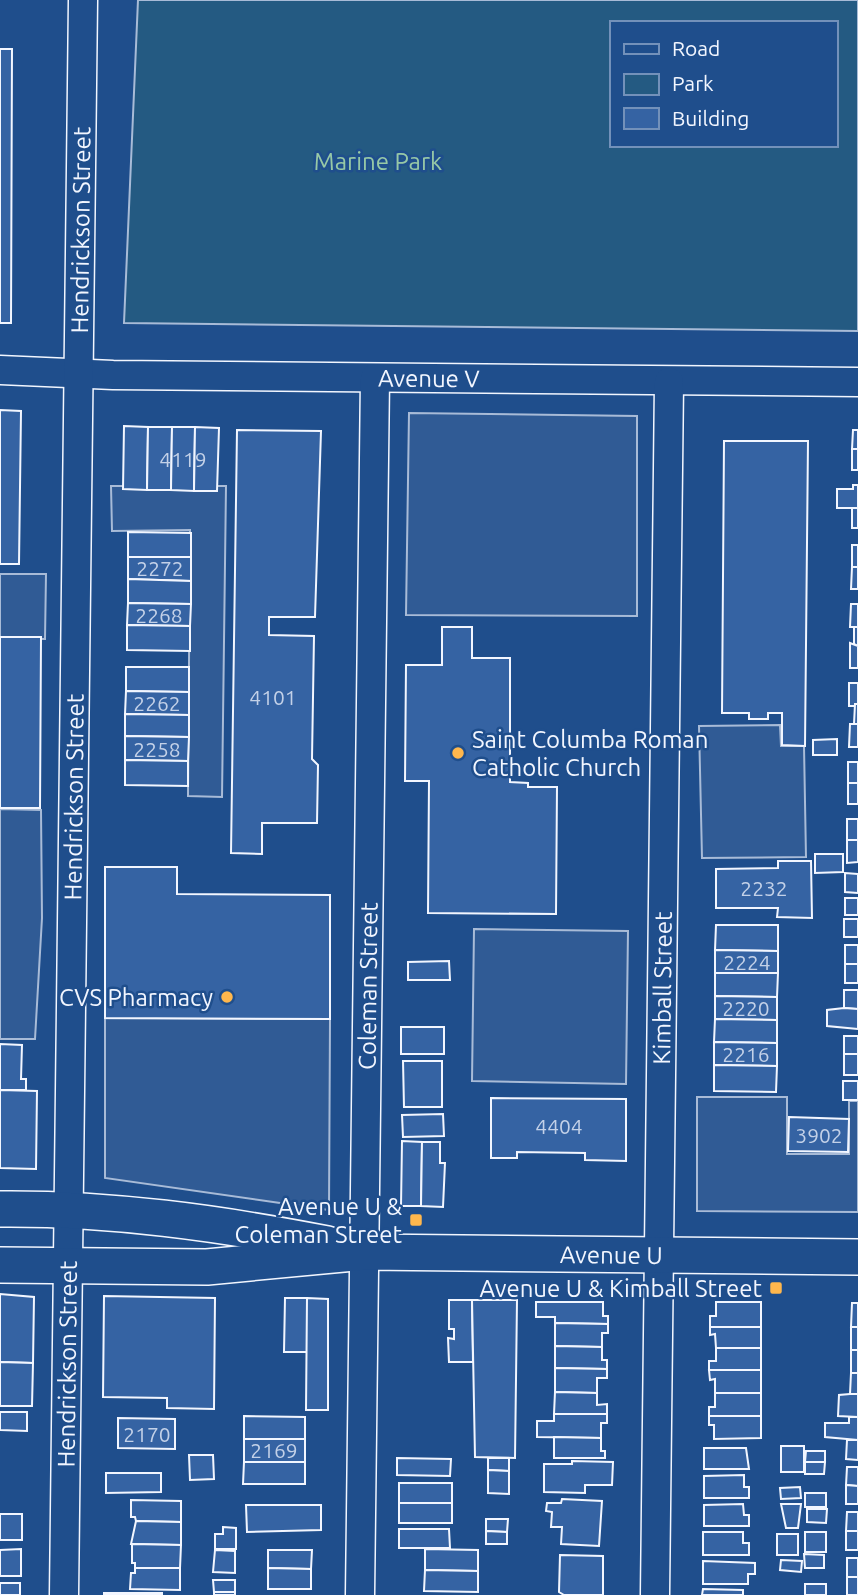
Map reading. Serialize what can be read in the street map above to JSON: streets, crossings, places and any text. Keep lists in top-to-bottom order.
{
  "streets": {
    "main road": ["Avenue U"],
    "street": [
      "Hendrickson Street",
      "Avenue V",
      "Coleman Street",
      "Kimball Street"
    ]
  },
  "crossings": [
    ["Hendrickson Street", "Avenue V"],
    ["Hendrickson Street", "Avenue U"],
    ["Avenue V", "Coleman Street"],
    ["Avenue V", "Kimball Street"],
    ["Coleman Street", "Avenue U"],
    ["Kimball Street", "Avenue U"]
  ],
  "parks": ["Marine Park"],
  "places": {
    "other": ["Saint Columba Roman Catholic Church", "CVS Pharmacy"],
    "transit": ["Avenue U & Coleman Street", "Avenue U & Kimball Street"]
  },
  "house_numbers": [
    "4119",
    "2272",
    "2268",
    "4101",
    "2262",
    "2258",
    "2232",
    "2224",
    "2220",
    "2216",
    "4404",
    "3902",
    "2170",
    "2169"
  ],
  "legend": ["Road", "Park", "Building"]
}
